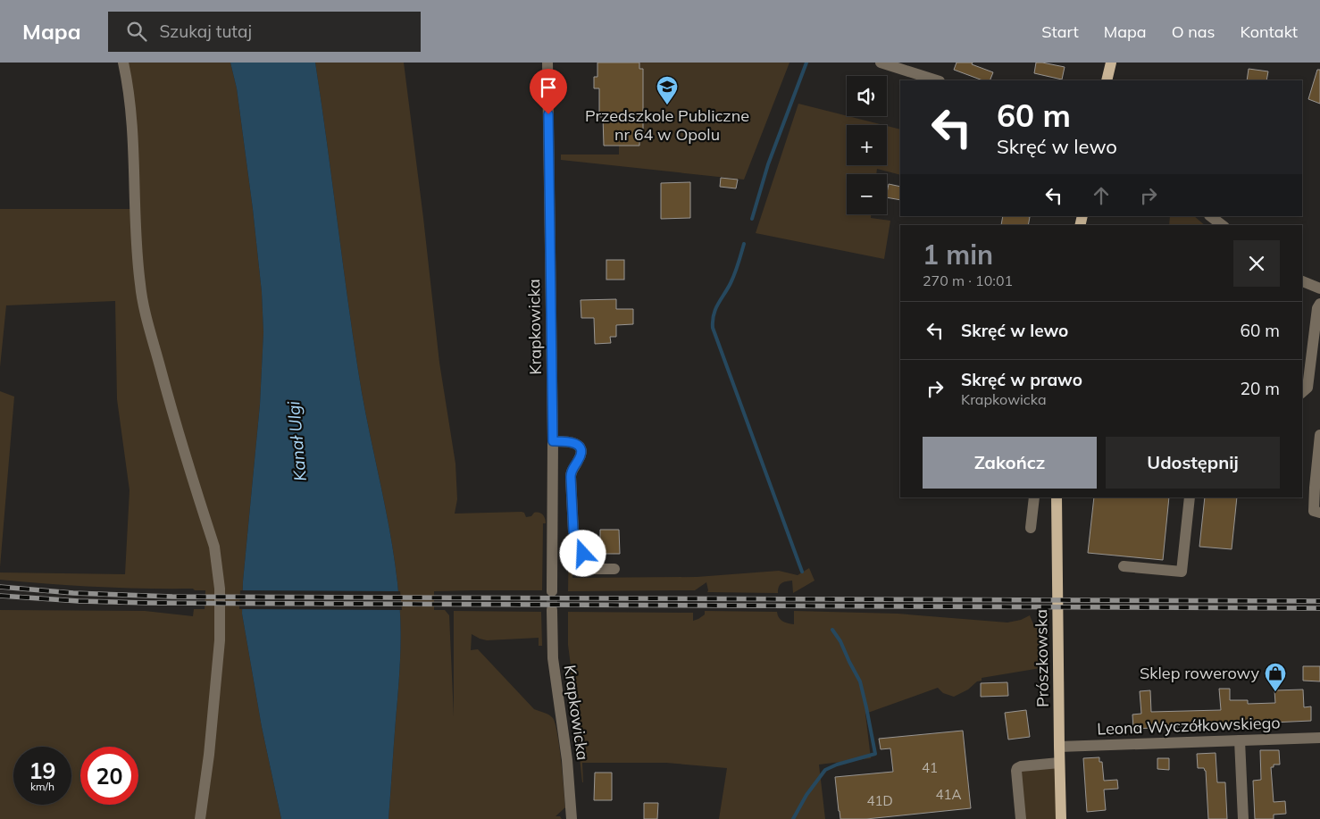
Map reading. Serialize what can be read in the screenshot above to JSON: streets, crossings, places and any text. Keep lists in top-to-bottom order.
{
  "streets": {
    "main road": ["Prószkowska"],
    "street": ["Krapkowicka", "Leona Wyczółkowskiego"]
  },
  "crossings": [
    ["Prószkowska", "Leona Wyczółkowskiego"]
  ],
  "water": ["Kanał Ulgi"],
  "places": {
    "school or university": ["Przedszkole Publiczne nr 64 w Opolu"],
    "shop": ["Sklep rowerowy"]
  },
  "house_numbers": ["41", "41A", "41D"],
  "page": {
    "header": "Mapa",
    "search": "Szukaj tutaj",
    "nav": [
      "Start",
      "Mapa",
      "O nas",
      "Kontakt"
    ],
    "map_buttons": ["+", "−"],
    "turn": ["60 m", "Skręć w lewo"],
    "heading": ["1 min", "270 m · 10:01"],
    "list": [
      {
        "name": "Skręć w lewo",
        "value": "60 m"
      },
      {
        "name": "Skręć w prawo",
        "note": "Krapkowicka",
        "value": "20 m"
      }
    ],
    "buttons": ["Zakończ", "Udostępnij"],
    "speed": "19 km/h",
    "limit": "20"
  }
}
